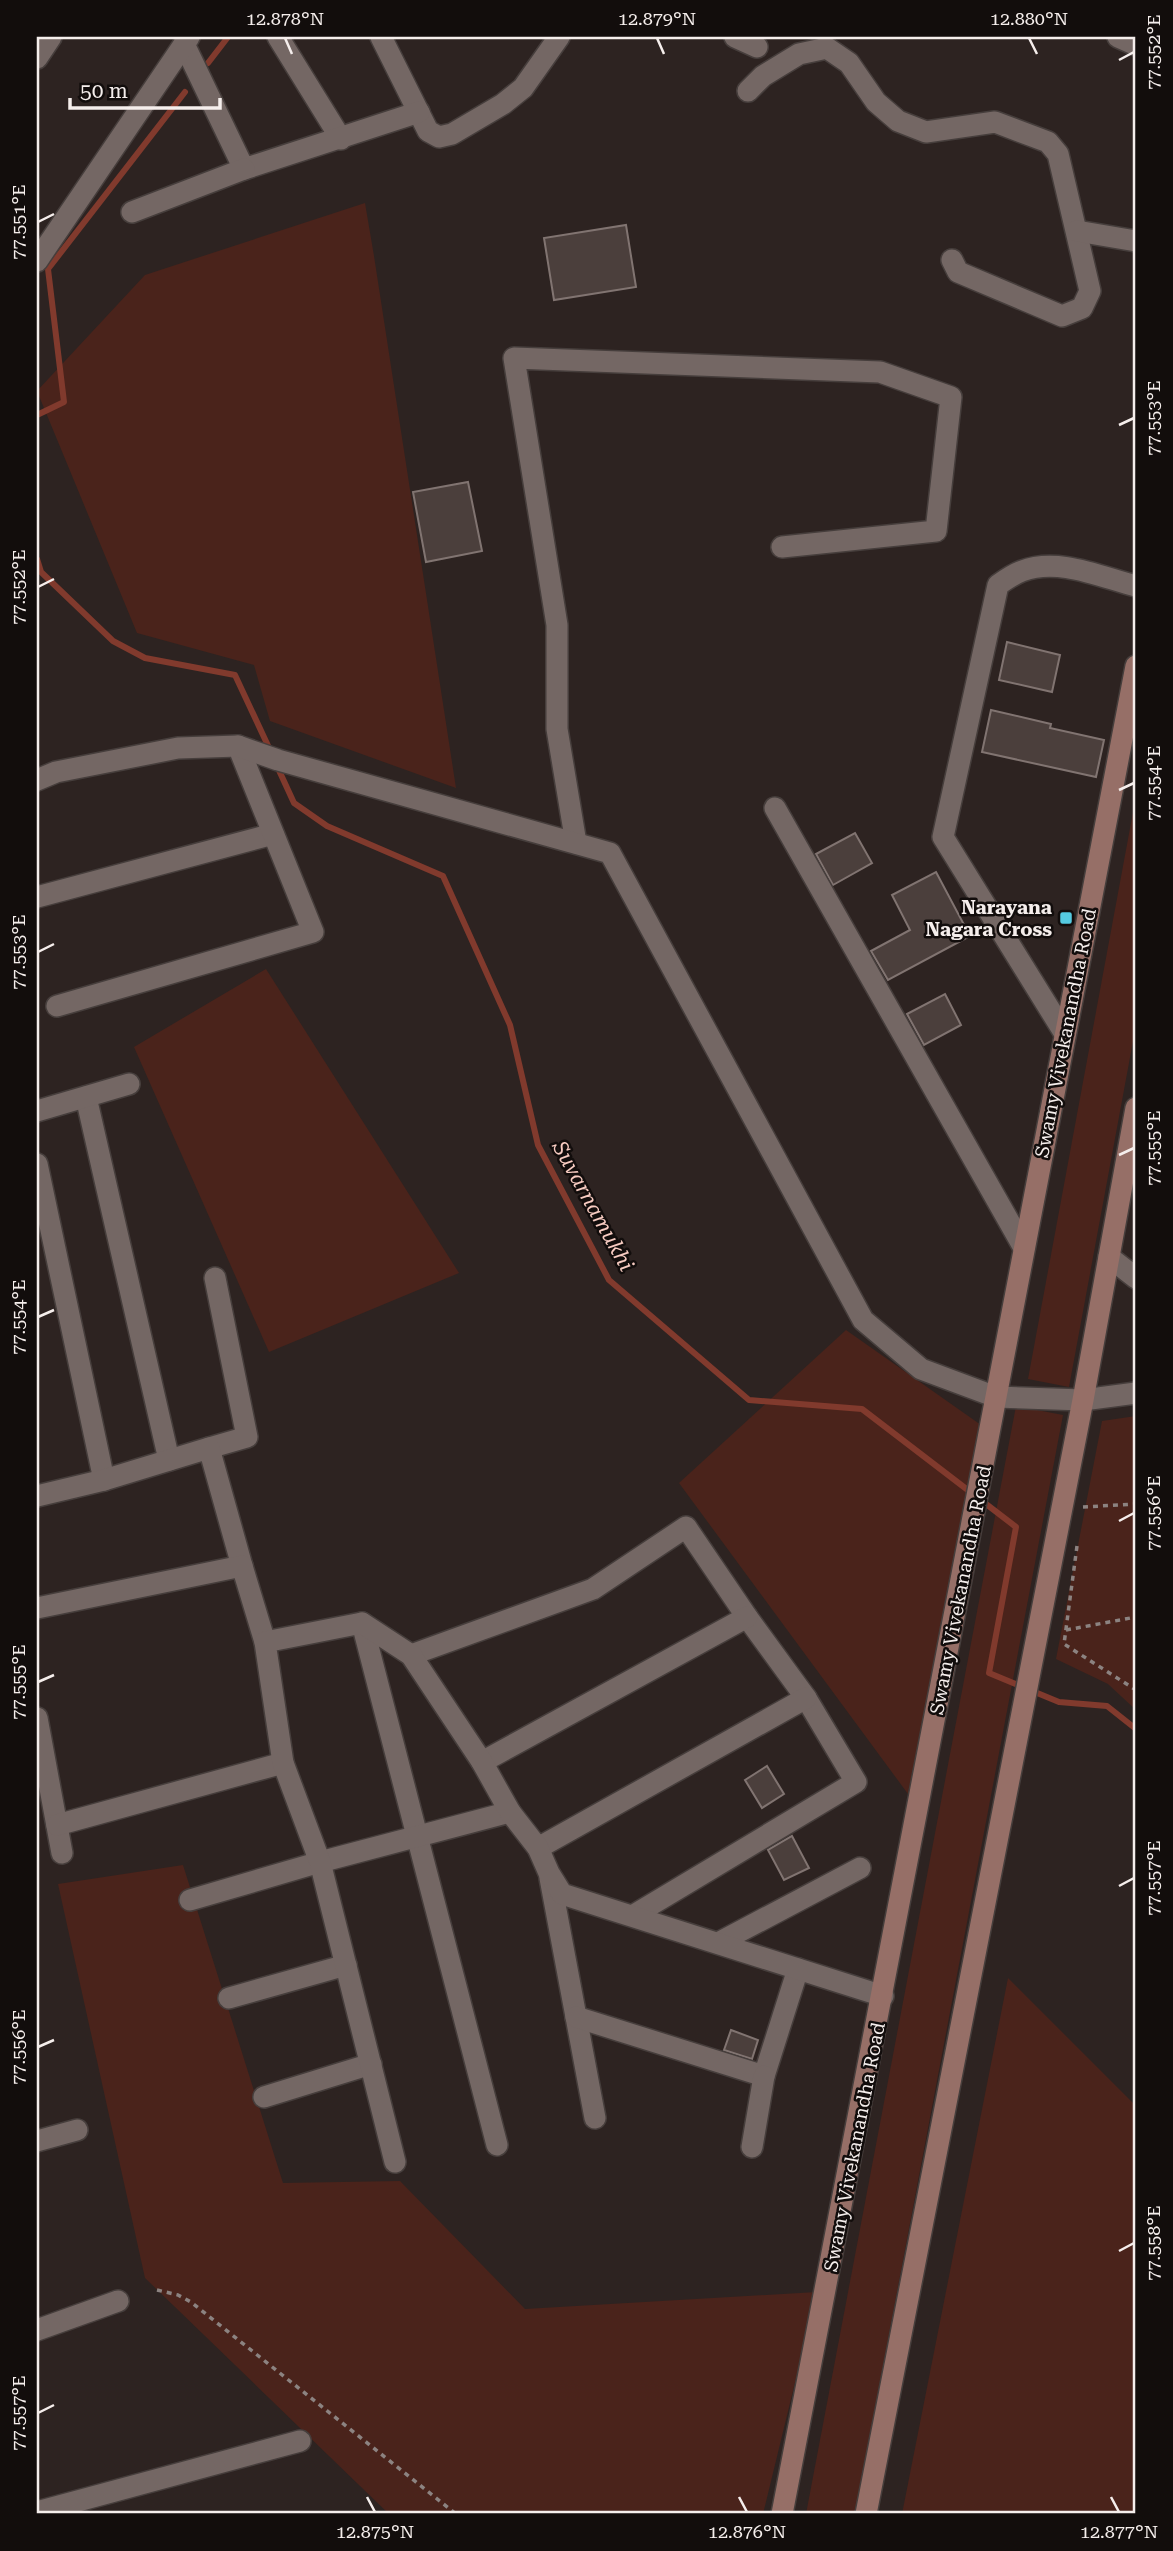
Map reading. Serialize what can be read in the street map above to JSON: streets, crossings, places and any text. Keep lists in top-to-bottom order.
{
  "streets": {
    "main road": ["Swamy Vivekanandha Road"]
  },
  "water": ["Suvarnamukhi"],
  "places": {
    "transit": ["Narayana Nagara Cross"]
  },
  "scale_bar": "50 m",
  "coordinates": [
    "12.878°N",
    "12.879°N",
    "12.880°N",
    "77.552°E",
    "77.551°E",
    "77.553°E",
    "77.554°E",
    "77.555°E",
    "77.556°E",
    "77.557°E",
    "77.558°E",
    "12.875°N",
    "12.876°N",
    "12.877°N"
  ]
}
